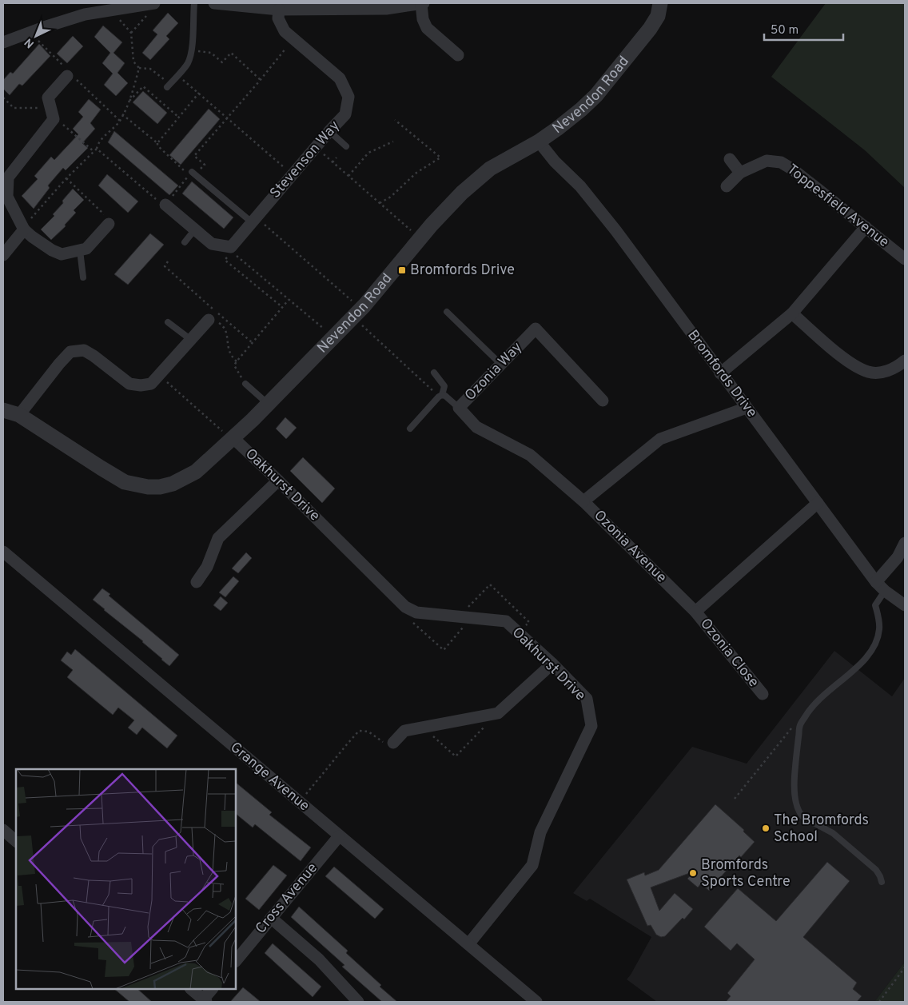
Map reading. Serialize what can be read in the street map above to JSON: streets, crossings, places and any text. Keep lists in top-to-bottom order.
{
  "streets": {
    "street": [
      "Nevendon Road",
      "Stevenson Way",
      "Toppesfield Avenue",
      "Ozonia Way",
      "Bromfords Drive",
      "Oakhurst Drive",
      "Ozonia Avenue",
      "Ozonia Close",
      "Grange Avenue",
      "Cross Avenue"
    ]
  },
  "crossings": [
    ["Nevendon Road", "Bromfords Drive"],
    ["Nevendon Road", "Oakhurst Drive"],
    ["Ozonia Way", "Ozonia Avenue"],
    ["Bromfords Drive", "Ozonia Avenue"],
    ["Oakhurst Drive", "Grange Avenue"],
    ["Ozonia Avenue", "Ozonia Close"],
    ["Grange Avenue", "Cross Avenue"]
  ],
  "places": {
    "transit": ["Bromfords Drive"],
    "other": ["The Bromfords School", "Bromfords Sports Centre"]
  },
  "scale_bar": "50 m",
  "north": "bottom left"
}
